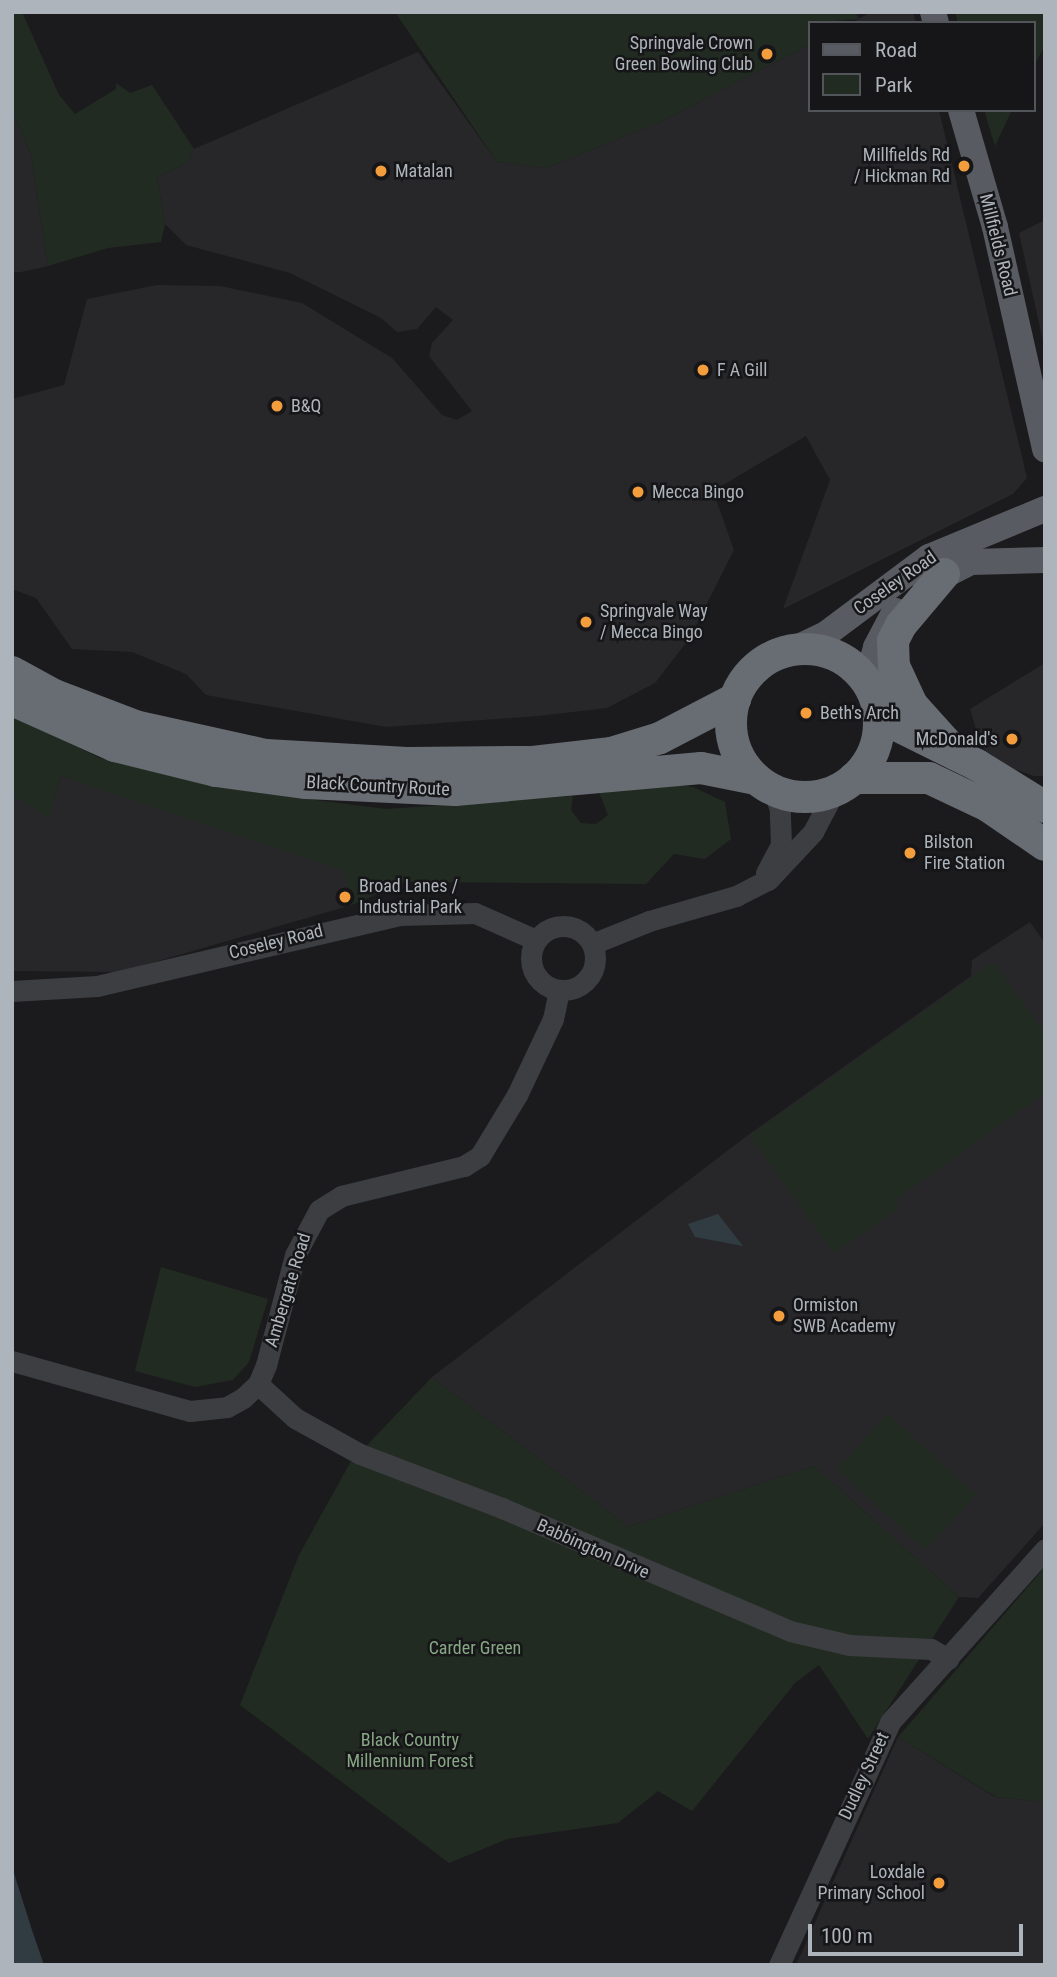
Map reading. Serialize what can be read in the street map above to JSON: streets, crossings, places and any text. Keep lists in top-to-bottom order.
{
  "streets": {
    "highway": ["Black Country Route"],
    "main road": ["Millfields Road", "Coseley Road"],
    "street": ["Ambergate Road", "Babbington Drive", "Dudley Street"]
  },
  "crossings": [
    ["Coseley Road", "Black Country Route"],
    ["Coseley Road", "Ambergate Road"],
    ["Ambergate Road", "Babbington Drive"],
    ["Babbington Drive", "Dudley Street"]
  ],
  "parks": ["Carder Green", "Black Country Millennium Forest"],
  "places": [
    "Springvale Crown Green Bowling Club",
    "Millfields Rd / Hickman Rd",
    "Matalan",
    "F A Gill",
    "B&Q",
    "Mecca Bingo",
    "Springvale Way / Mecca Bingo",
    "Beth's Arch",
    "McDonald's",
    "Bilston Fire Station",
    "Broad Lanes / Industrial Park",
    "Ormiston SWB Academy",
    "Loxdale Primary School"
  ],
  "legend": ["Road", "Park"],
  "scale_bar": "100 m"
}
